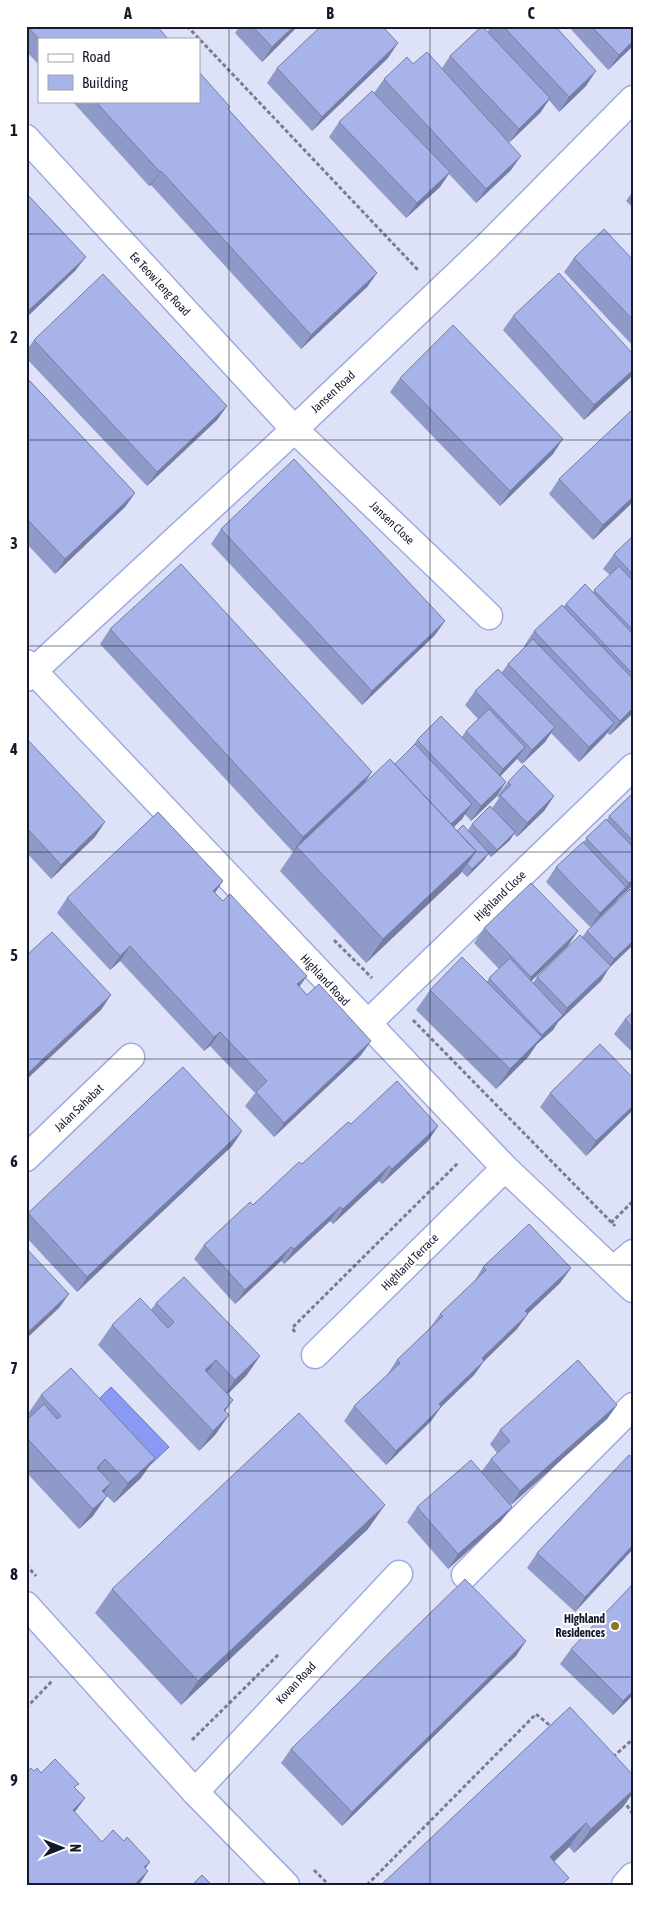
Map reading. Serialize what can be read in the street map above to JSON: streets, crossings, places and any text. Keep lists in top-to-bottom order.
{
  "streets": {
    "street": [
      "Ee Teow Leng Road",
      "Jansen Road",
      "Jansen Close",
      "Highland Close",
      "Highland Road",
      "Jalan Sahabat",
      "Highland Terrace",
      "Kovan Road"
    ]
  },
  "crossings": [
    ["Ee Teow Leng Road", "Jansen Road"],
    ["Ee Teow Leng Road", "Jansen Close"],
    ["Jansen Road", "Jansen Close"],
    ["Jansen Road", "Highland Road"],
    ["Highland Close", "Highland Road"],
    ["Highland Road", "Highland Terrace"]
  ],
  "places": ["Highland Residences"],
  "legend": ["Road", "Building"],
  "north": "right",
  "grid": {
    "columns": ["A", "B", "C"],
    "rows": [
      "1",
      "2",
      "3",
      "4",
      "5",
      "6",
      "7",
      "8",
      "9"
    ]
  }
}
